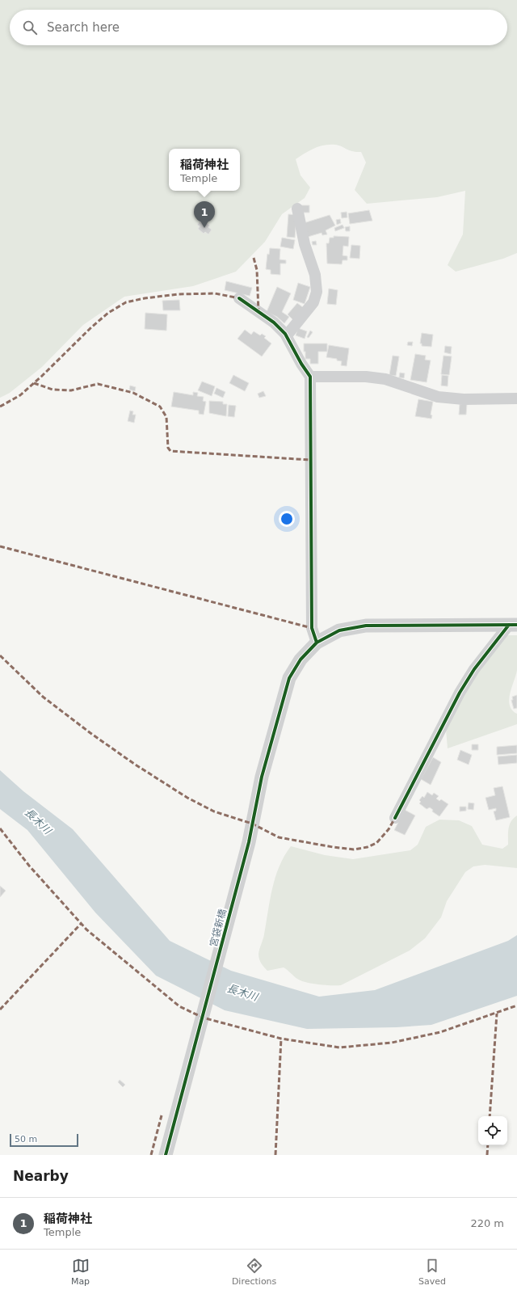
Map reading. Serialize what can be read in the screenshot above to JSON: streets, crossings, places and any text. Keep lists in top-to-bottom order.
{
  "streets": {
    "street": ["宮袋新橋"]
  },
  "water": ["長木川"],
  "scale_bar": "50 m",
  "page": {
    "search": "Search here",
    "popup": ["稲荷神社", "Temple"],
    "pins": "1",
    "scale": "50 m",
    "heading": "Nearby",
    "list": [
      {
        "mark": "1",
        "name": "稲荷神社",
        "note": "Temple",
        "value": "220 m"
      }
    ],
    "nav": ["Map", "Directions", "Saved"]
  }
}
